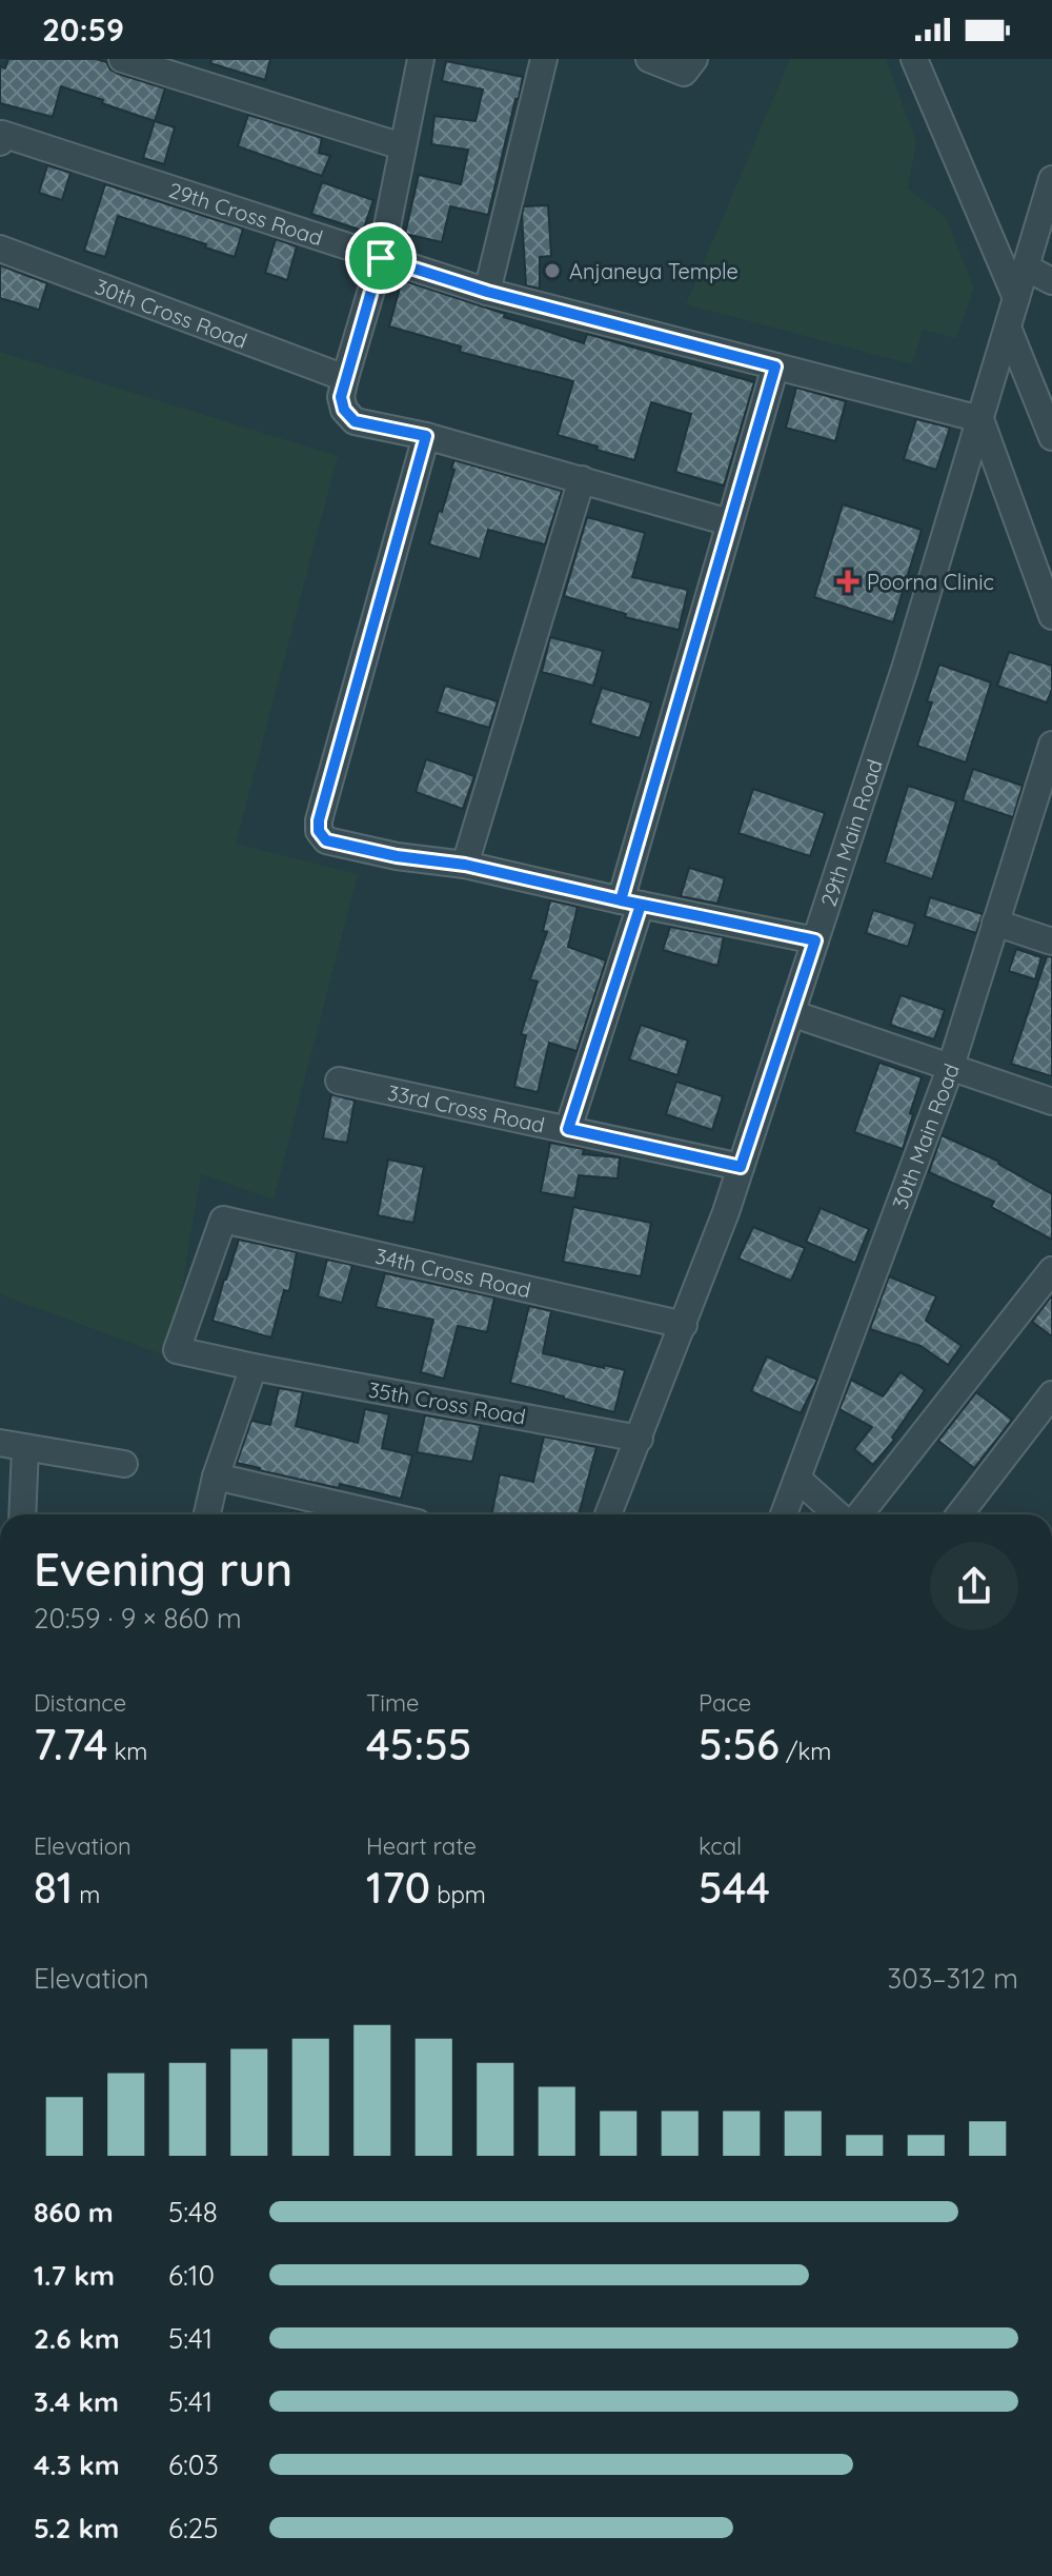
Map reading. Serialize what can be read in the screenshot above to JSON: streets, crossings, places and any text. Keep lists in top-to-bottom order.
{
  "streets": {
    "street": [
      "29th Cross Road",
      "30th Cross Road",
      "29th Main Road",
      "33rd Cross Road",
      "30th Main Road",
      "34th Cross Road",
      "35th Cross Road"
    ]
  },
  "crossings": [
    ["29th Cross Road", "29th Main Road"],
    ["29th Main Road", "33rd Cross Road"],
    ["29th Main Road", "34th Cross Road"],
    ["29th Main Road", "35th Cross Road"],
    ["34th Cross Road", "35th Cross Road"]
  ],
  "places": {
    "other": ["Anjaneya Temple"],
    "health": ["Poorna Clinic"]
  },
  "page": {
    "status": "20:59",
    "heading": ["Evening run", "20:59 · 9 × 860 m"],
    "stats": [
      ["Distance", "7.74 km"],
      ["Time", "45:55"],
      ["Pace", "5:56 /km"],
      ["Elevation", "81 m"],
      ["Heart rate", "170 bpm"],
      ["kcal", "544"]
    ],
    "chart": ["Elevation", "303–312 m"],
    "list": [
      {
        "name": "860 m",
        "note": "5:48"
      },
      {
        "name": "1.7 km",
        "note": "6:10"
      },
      {
        "name": "2.6 km",
        "note": "5:41"
      },
      {
        "name": "3.4 km",
        "note": "5:41"
      },
      {
        "name": "4.3 km",
        "note": "6:03"
      },
      {
        "name": "5.2 km",
        "note": "6:25"
      }
    ]
  }
}
